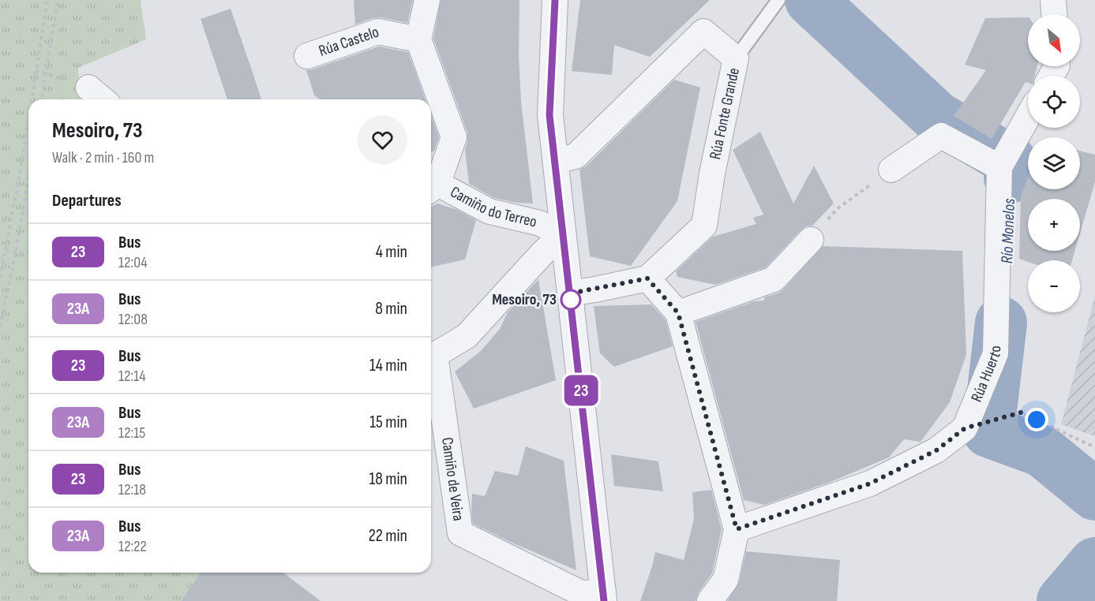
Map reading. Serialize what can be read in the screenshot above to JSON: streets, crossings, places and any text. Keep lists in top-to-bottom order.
{
  "streets": {
    "street": [
      "Rúa Castelo",
      "Rúa Fonte Grande",
      "Camiño do Terreo",
      "Rúa Huerto",
      "Camiño de Veira"
    ]
  },
  "water": ["Río Monelos"],
  "places": ["Mesoiro, 73"],
  "lines": ["bus line 23"],
  "north": "bottom right",
  "page": {
    "on_map": "23",
    "map_buttons": ["+", "−"],
    "heading": [
      ["Mesoiro, 73", "Walk · 2 min · 160 m"],
      "Departures"
    ],
    "list": [
      {
        "mark": "23",
        "name": "Bus",
        "note": "12:04",
        "value": "4 min"
      },
      {
        "mark": "23A",
        "name": "Bus",
        "note": "12:08",
        "value": "8 min"
      },
      {
        "mark": "23",
        "name": "Bus",
        "note": "12:14",
        "value": "14 min"
      },
      {
        "mark": "23A",
        "name": "Bus",
        "note": "12:15",
        "value": "15 min"
      },
      {
        "mark": "23",
        "name": "Bus",
        "note": "12:18",
        "value": "18 min"
      },
      {
        "mark": "23A",
        "name": "Bus",
        "note": "12:22",
        "value": "22 min"
      }
    ]
  }
}
